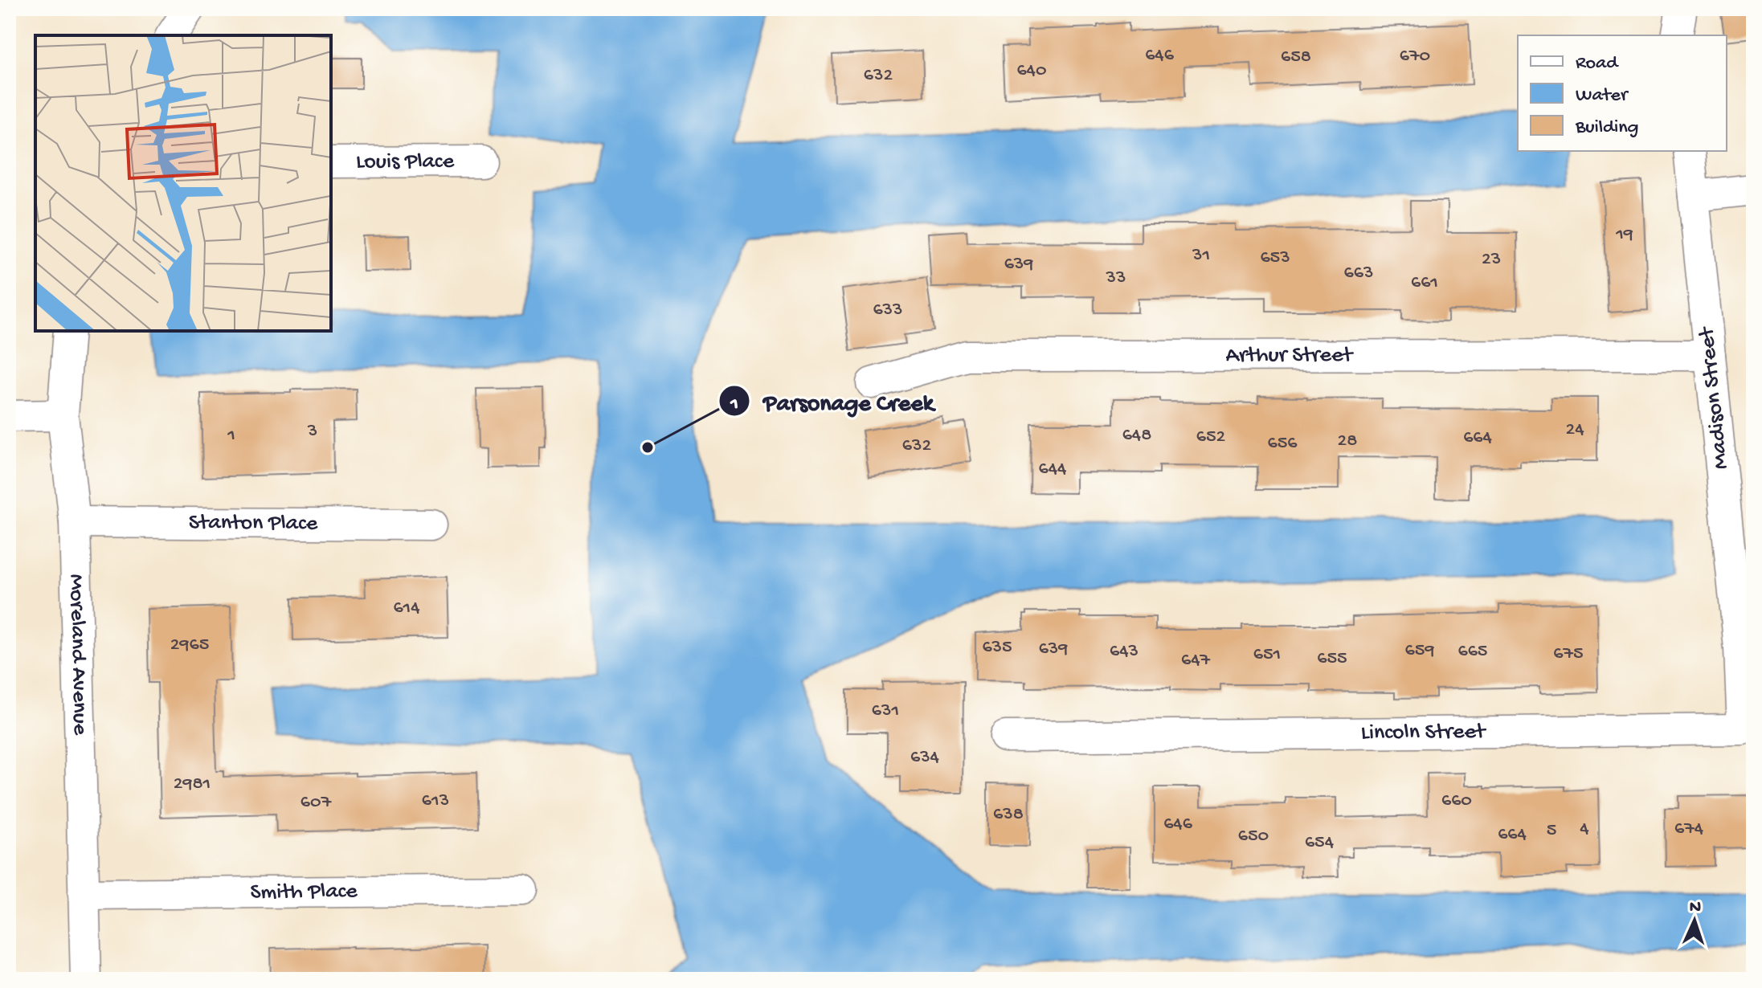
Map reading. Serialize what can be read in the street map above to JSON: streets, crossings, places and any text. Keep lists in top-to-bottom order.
{
  "streets": {
    "street": [
      "Louis Place",
      "Arthur Street",
      "Madison Street",
      "Stanton Place",
      "Moreland Avenue",
      "Lincoln Street",
      "Smith Place"
    ]
  },
  "crossings": [
    ["Arthur Street", "Madison Street"],
    ["Madison Street", "Lincoln Street"],
    ["Stanton Place", "Moreland Avenue"],
    ["Moreland Avenue", "Smith Place"]
  ],
  "places": ["Parsonage Creek"],
  "house_numbers": [
    "646",
    "670",
    "658",
    "640",
    "632",
    "19",
    "31",
    "653",
    "23",
    "639",
    "663",
    "33",
    "661",
    "633",
    "24",
    "3",
    "1",
    "648",
    "652",
    "664",
    "28",
    "656",
    "632",
    "644",
    "614",
    "2965",
    "635",
    "639",
    "659",
    "643",
    "665",
    "675",
    "651",
    "655",
    "647",
    "631",
    "634",
    "2981",
    "613",
    "660",
    "607",
    "638",
    "646",
    "4",
    "674",
    "5",
    "664",
    "650",
    "654"
  ],
  "legend": ["Road", "Water", "Building"],
  "north": "top"
}
